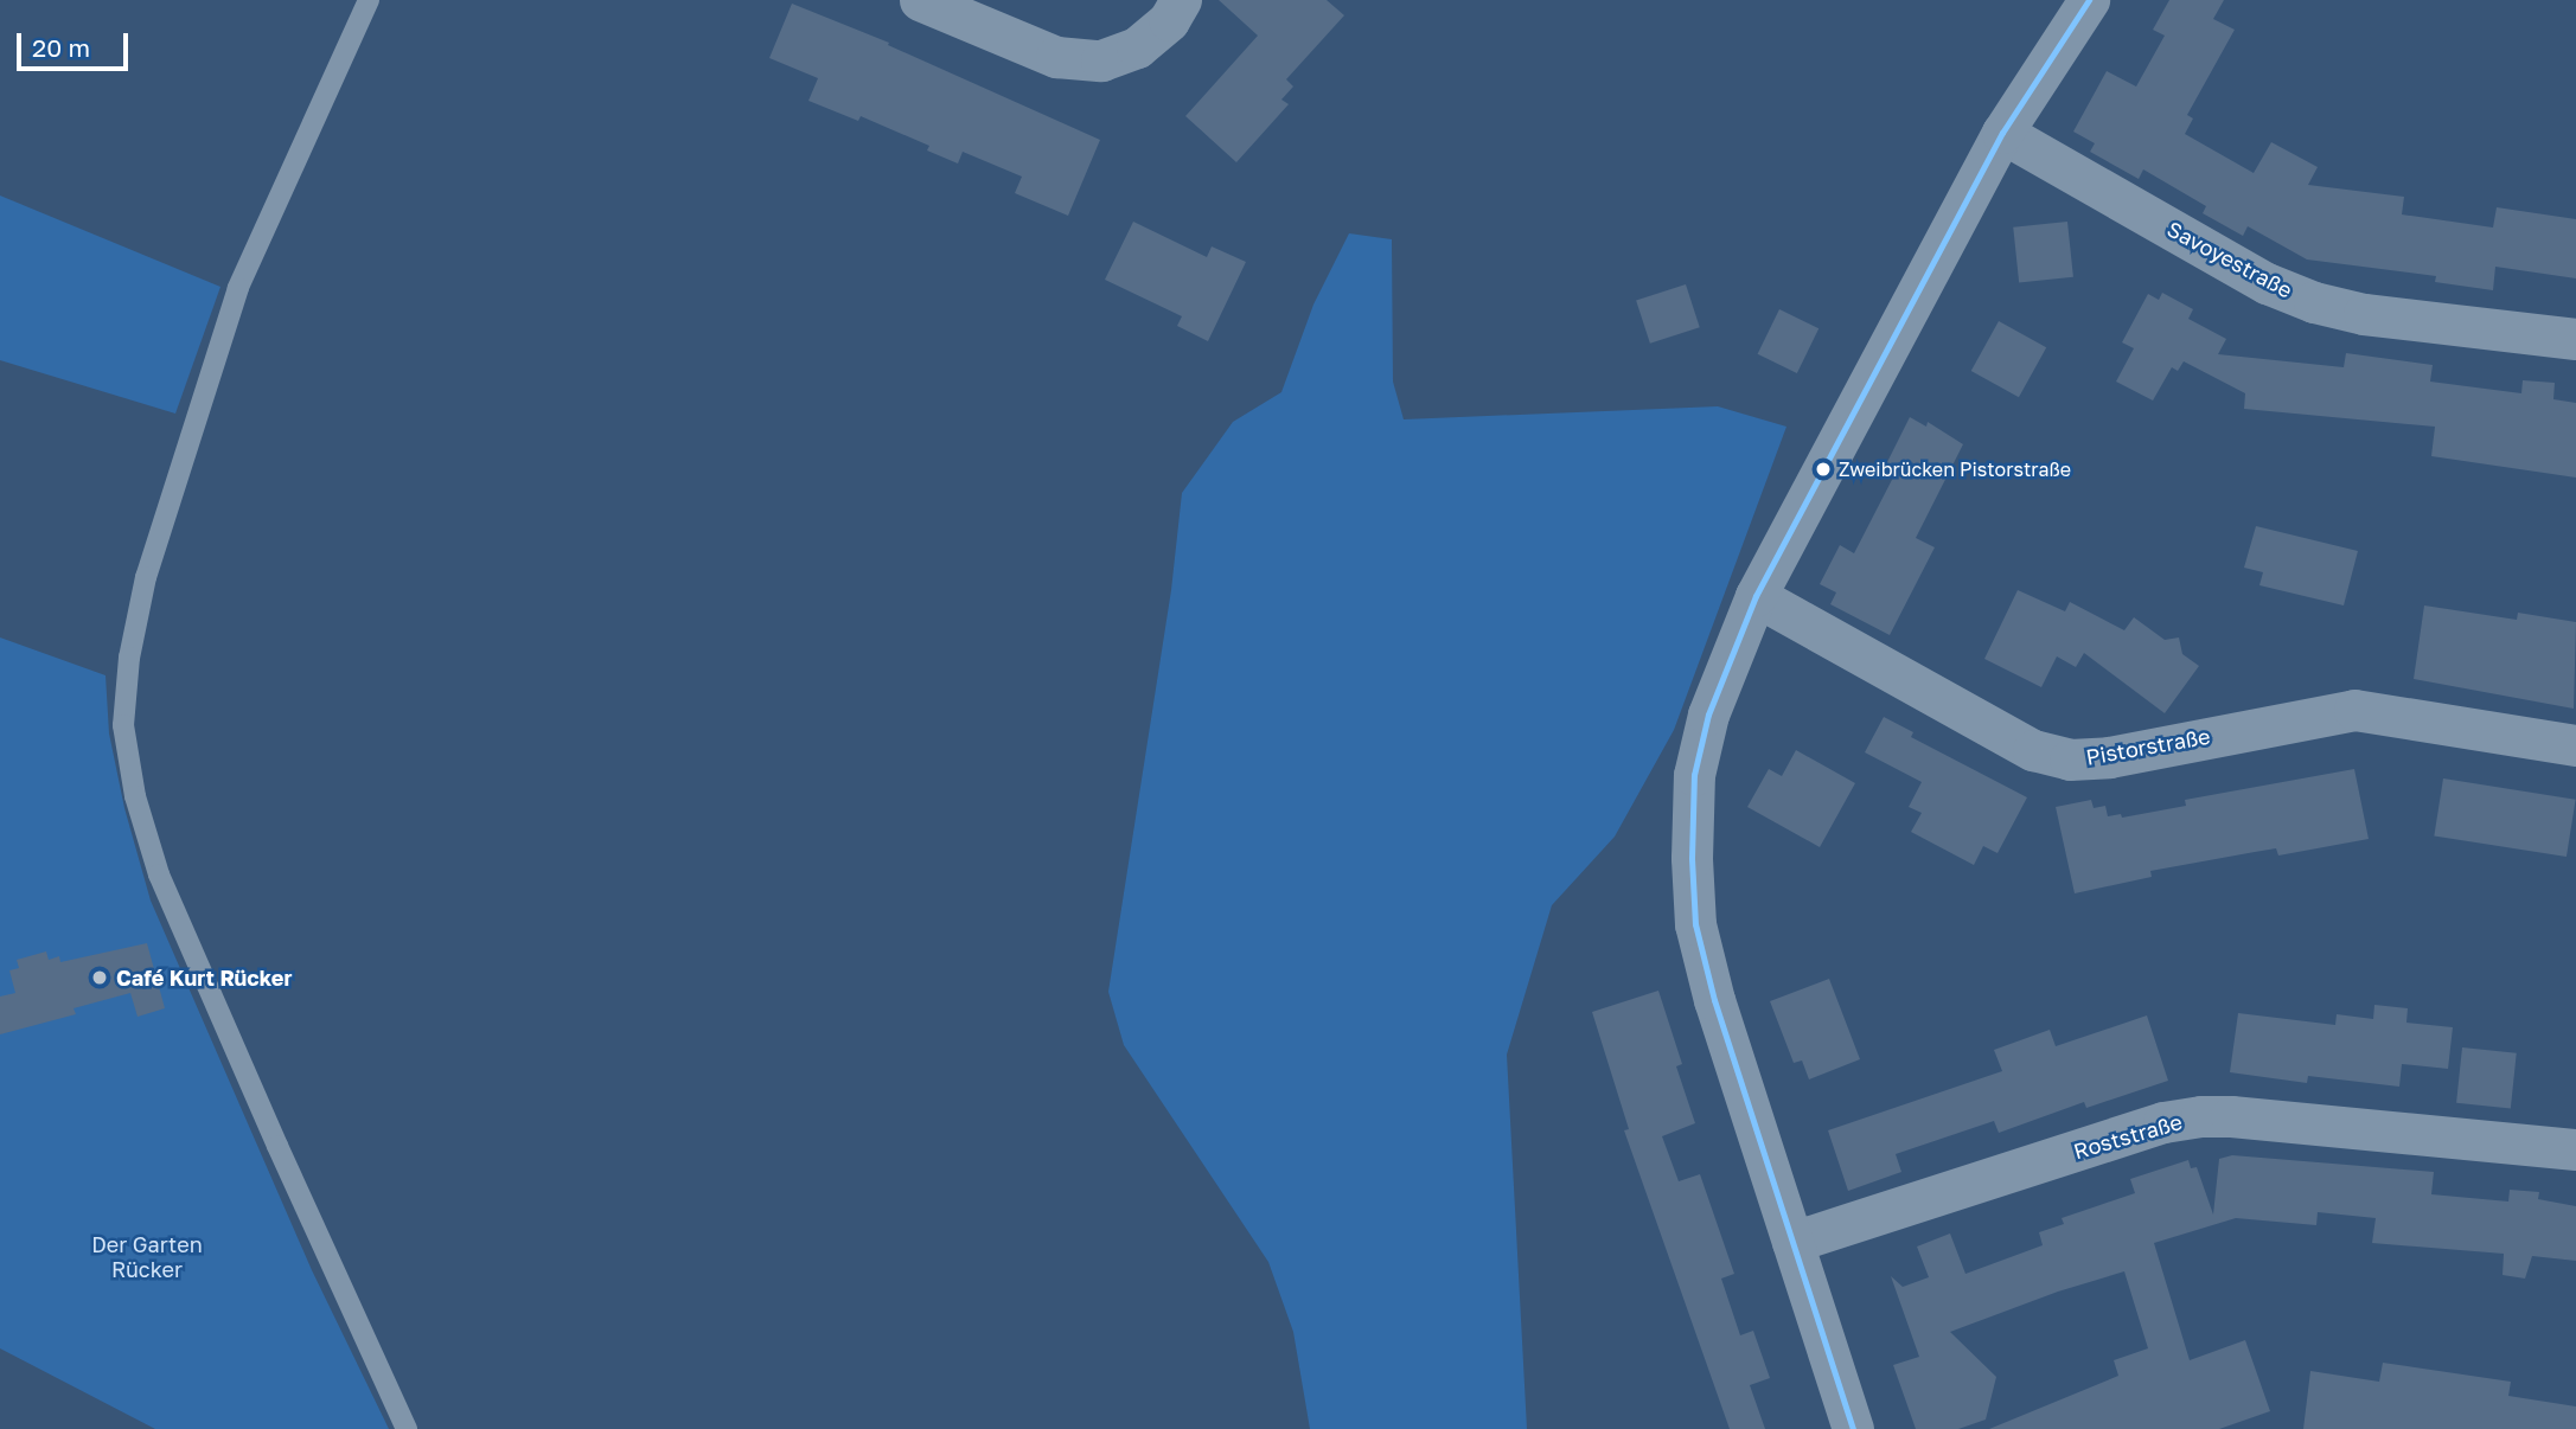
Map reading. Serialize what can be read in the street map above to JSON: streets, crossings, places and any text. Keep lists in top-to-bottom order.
{
  "streets": {
    "street": ["Savoyestraße", "Pistorstraße", "Roststraße"]
  },
  "parks": ["Der Garten Rücker"],
  "places": ["Zweibrücken Pistorstraße", "Café Kurt Rücker"],
  "scale_bar": "20 m"
}
